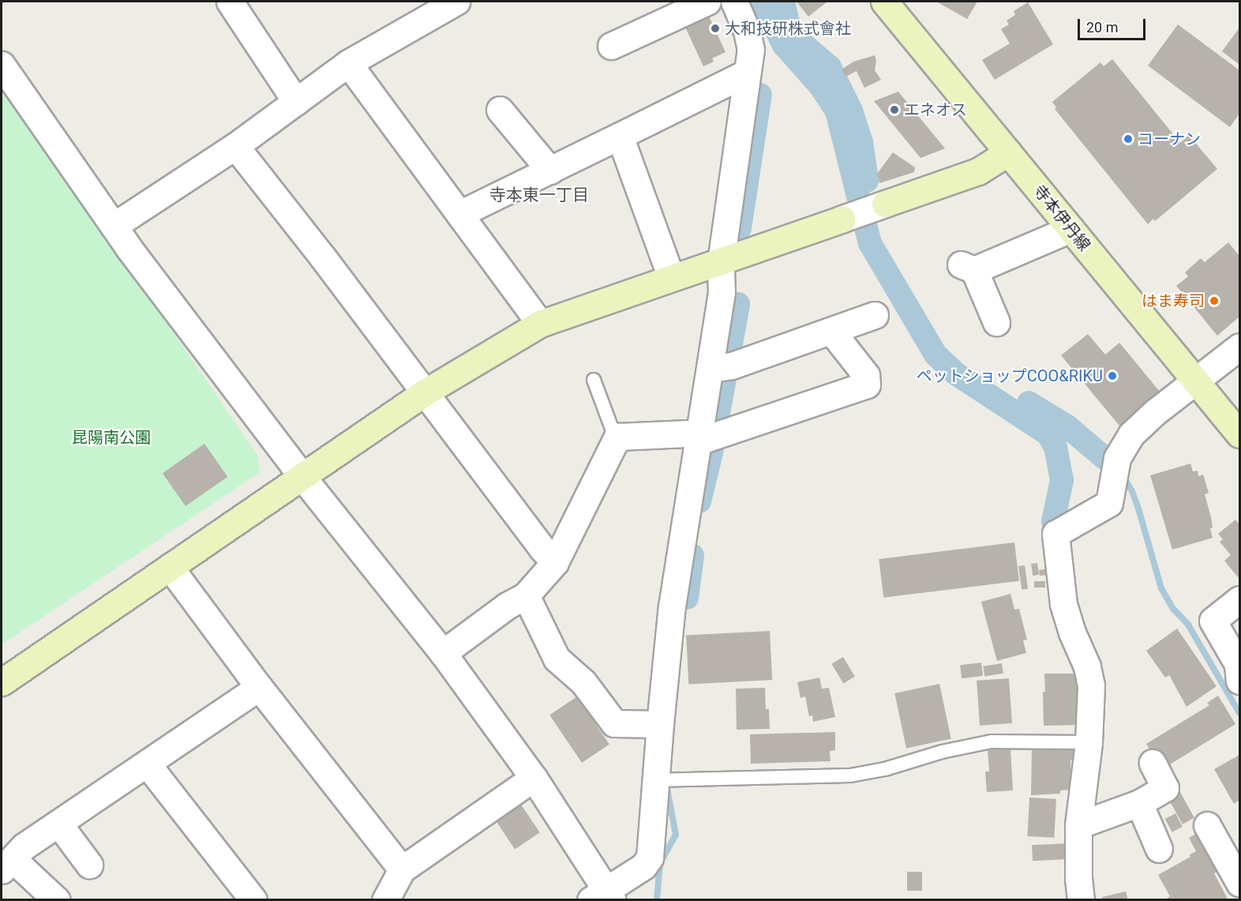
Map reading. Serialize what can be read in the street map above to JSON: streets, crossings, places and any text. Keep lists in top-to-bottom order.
{
  "streets": {
    "street": ["寺本伊丹線"]
  },
  "districts": ["寺本東一丁目"],
  "parks": ["昆陽南公園"],
  "places": [
    "大和技研株式會社",
    "エネオス",
    "コーナン",
    "はま寿司",
    "ペットショップCOO&RIKU"
  ],
  "scale_bar": "20 m"
}
